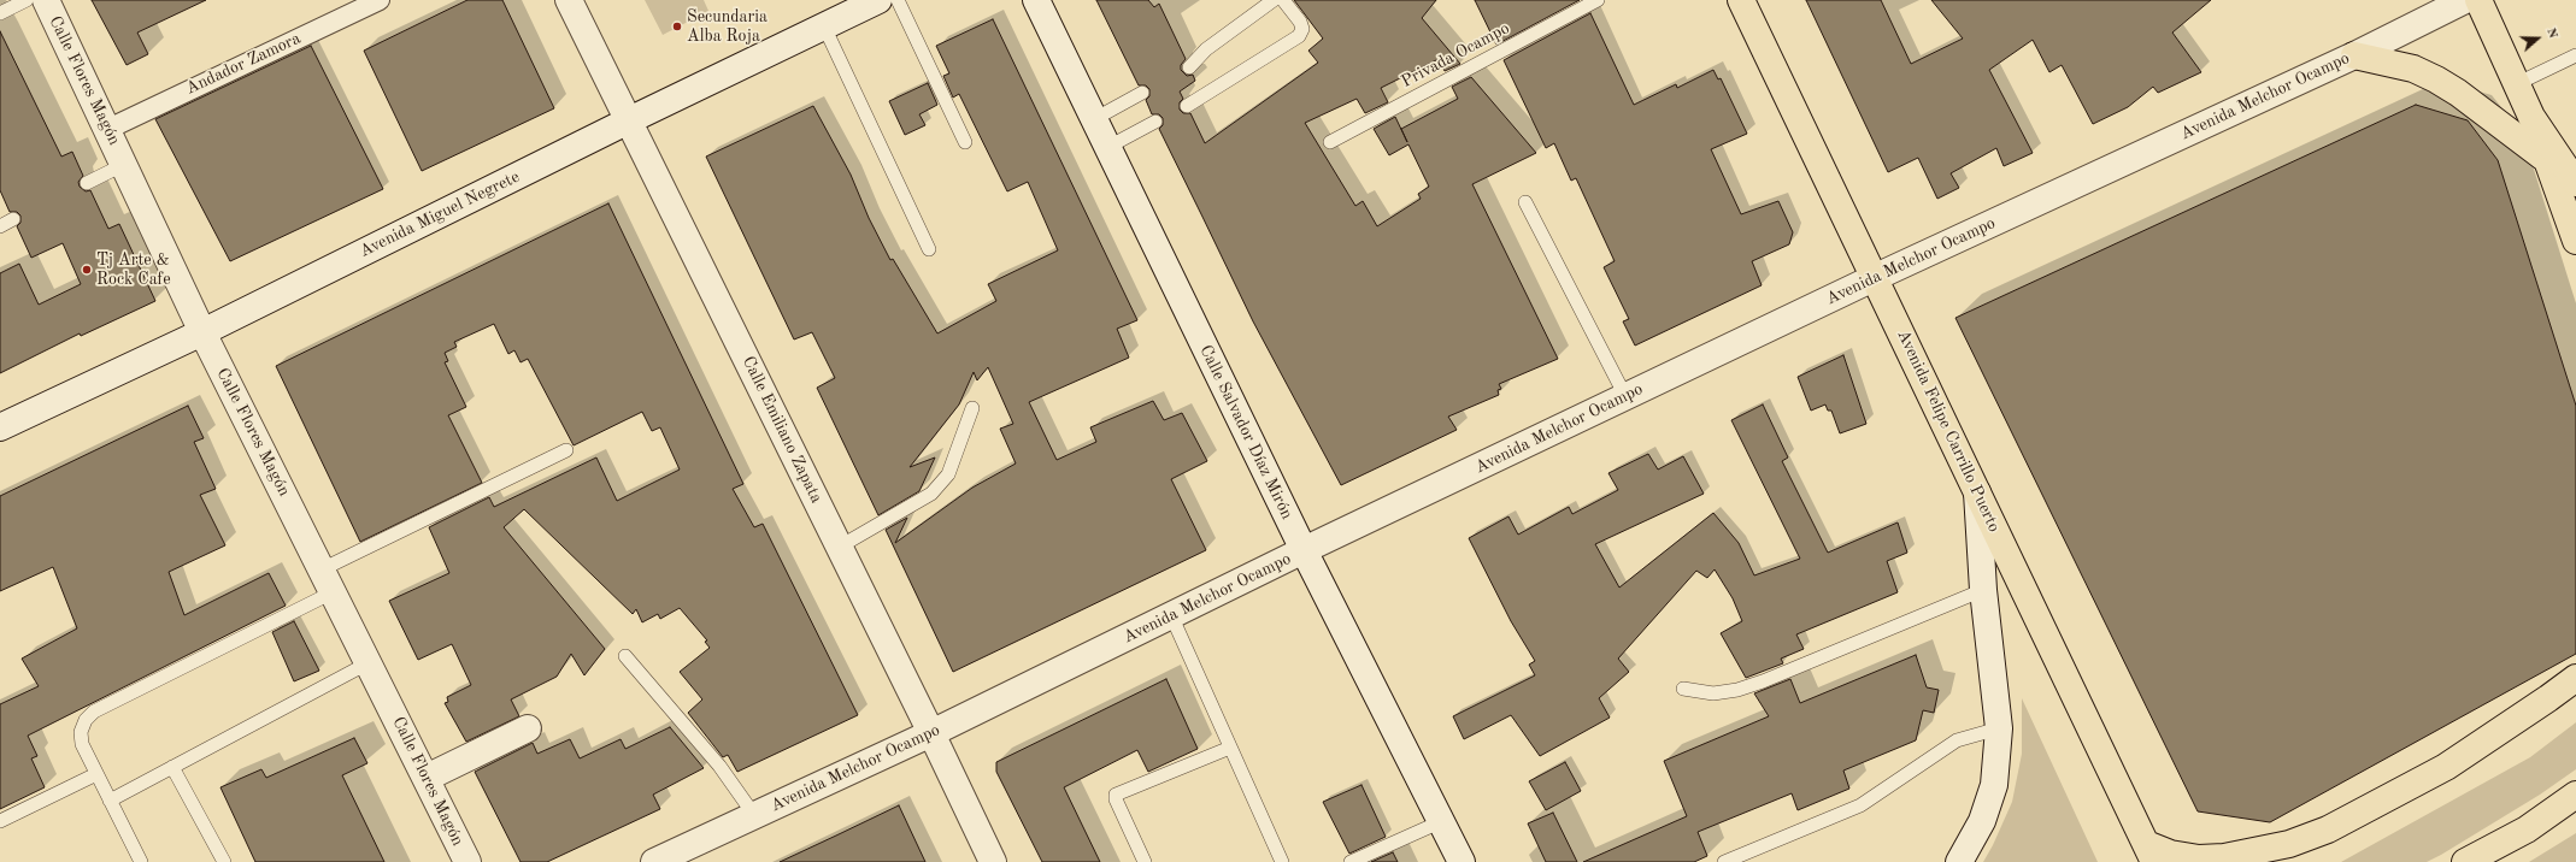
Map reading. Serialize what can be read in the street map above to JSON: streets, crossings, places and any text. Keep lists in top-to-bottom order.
{
  "streets": {
    "main road": ["Avenida Felipe Carrillo Puerto"],
    "street": [
      "Andador Zamora",
      "Calle Flores Magón",
      "Avenida Melchor Ocampo",
      "Avenida Miguel Negrete",
      "Calle Emiliano Zapata",
      "Calle Salvador Díaz Mirón"
    ],
    "lane": ["Privada Ocampo"]
  },
  "crossings": [
    ["Andador Zamora", "Calle Flores Magón"],
    ["Calle Flores Magón", "Avenida Miguel Negrete"],
    ["Avenida Melchor Ocampo", "Calle Emiliano Zapata"],
    ["Avenida Melchor Ocampo", "Avenida Felipe Carrillo Puerto"],
    ["Avenida Melchor Ocampo", "Calle Salvador Díaz Mirón"],
    ["Avenida Miguel Negrete", "Calle Emiliano Zapata"]
  ],
  "places": ["Secundaria Alba Roja", "Tj Arte & Rock Cafe"],
  "north": "right"
}
